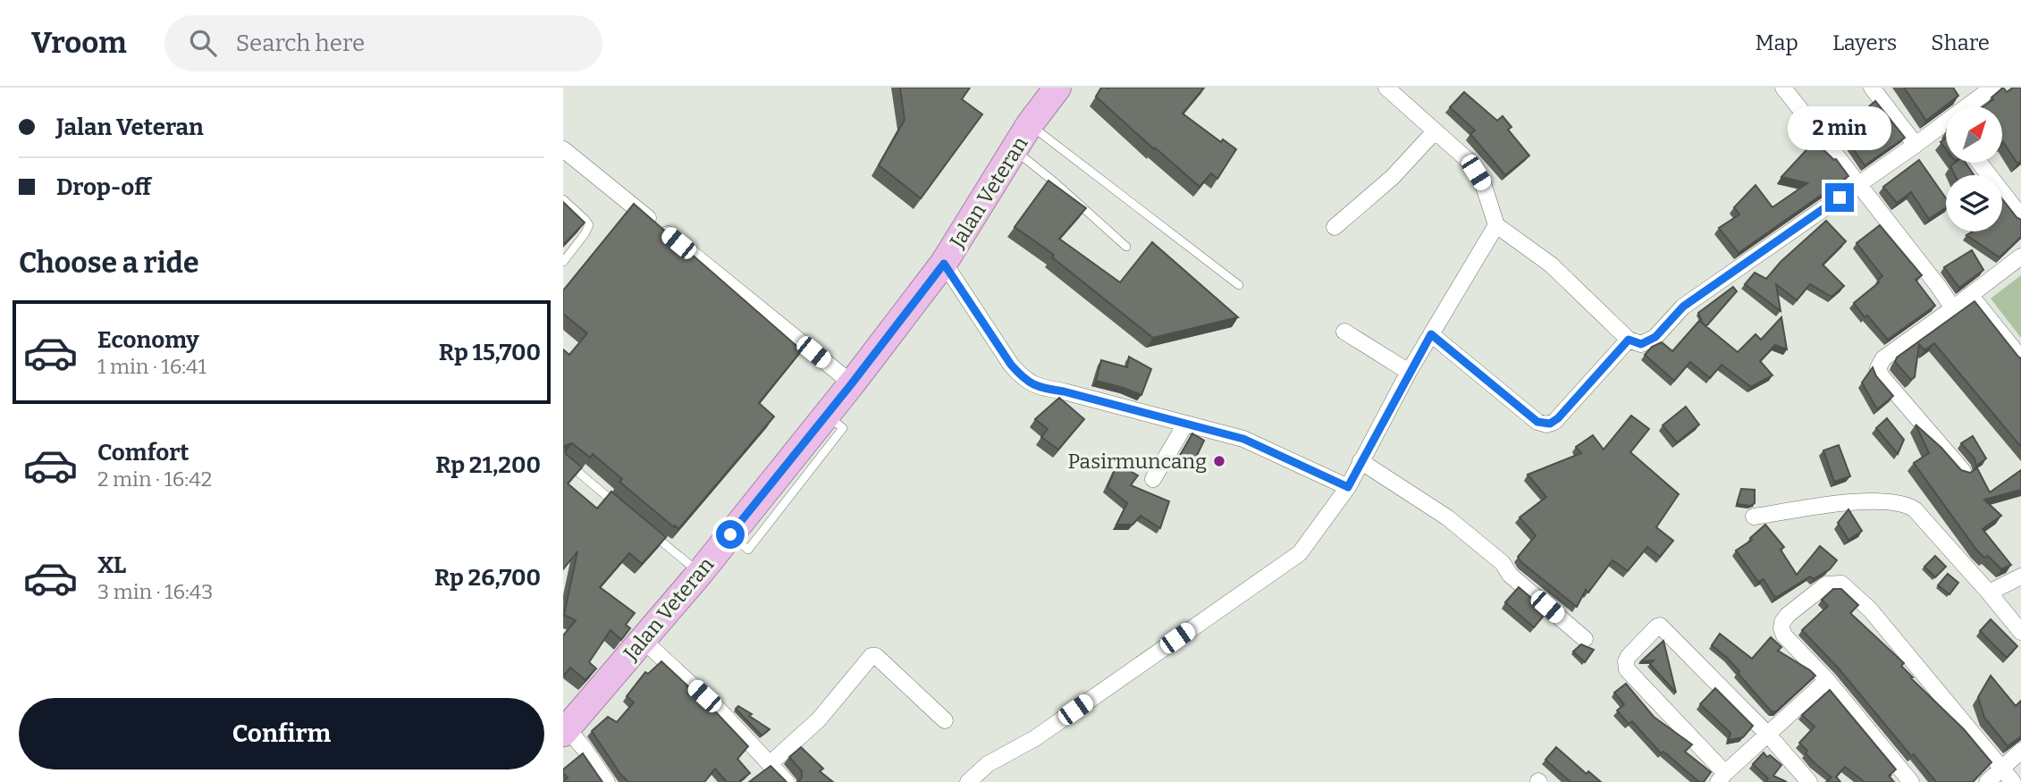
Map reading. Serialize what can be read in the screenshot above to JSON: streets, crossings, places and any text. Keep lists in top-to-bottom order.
{
  "streets": {
    "highway": ["Jalan Veteran"]
  },
  "places": ["Pasirmuncang"],
  "north": "top right",
  "page": {
    "header": "Vroom",
    "search": "Search here",
    "nav": ["Map", "Layers", "Share"],
    "banner": ["Jalan Veteran", "Drop-off"],
    "bubble": "2 min",
    "heading": "Choose a ride",
    "list": [
      {
        "name": "Economy",
        "note": "1 min · 16:41",
        "value": "Rp 15,700"
      },
      {
        "name": "Comfort",
        "note": "2 min · 16:42",
        "value": "Rp 21,200"
      },
      {
        "name": "XL",
        "note": "3 min · 16:43",
        "value": "Rp 26,700"
      }
    ],
    "buttons": "Confirm"
  }
}
